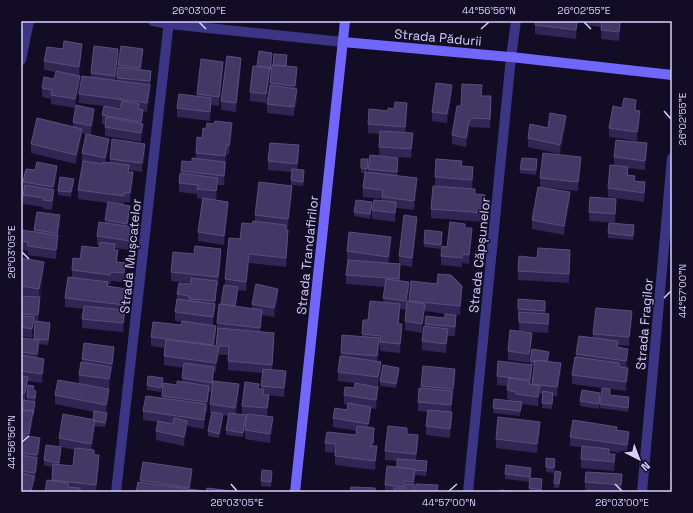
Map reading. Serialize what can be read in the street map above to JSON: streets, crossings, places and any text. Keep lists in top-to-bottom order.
{
  "streets": {
    "street": [
      "Strada Pădurii",
      "Strada Trandafirilor",
      "Strada Căpșunelor",
      "Strada Mușcatelor",
      "Strada Fragilor"
    ]
  },
  "crossings": [
    ["Strada Pădurii", "Strada Trandafirilor"],
    ["Strada Pădurii", "Strada Căpșunelor"],
    ["Strada Pădurii", "Strada Mușcatelor"]
  ],
  "north": "bottom right",
  "coordinates": [
    "26°03'00\"E",
    "44°56'56\"N",
    "26°02'55\"E",
    "26°03'05\"E",
    "44°57'00\"N"
  ]
}
